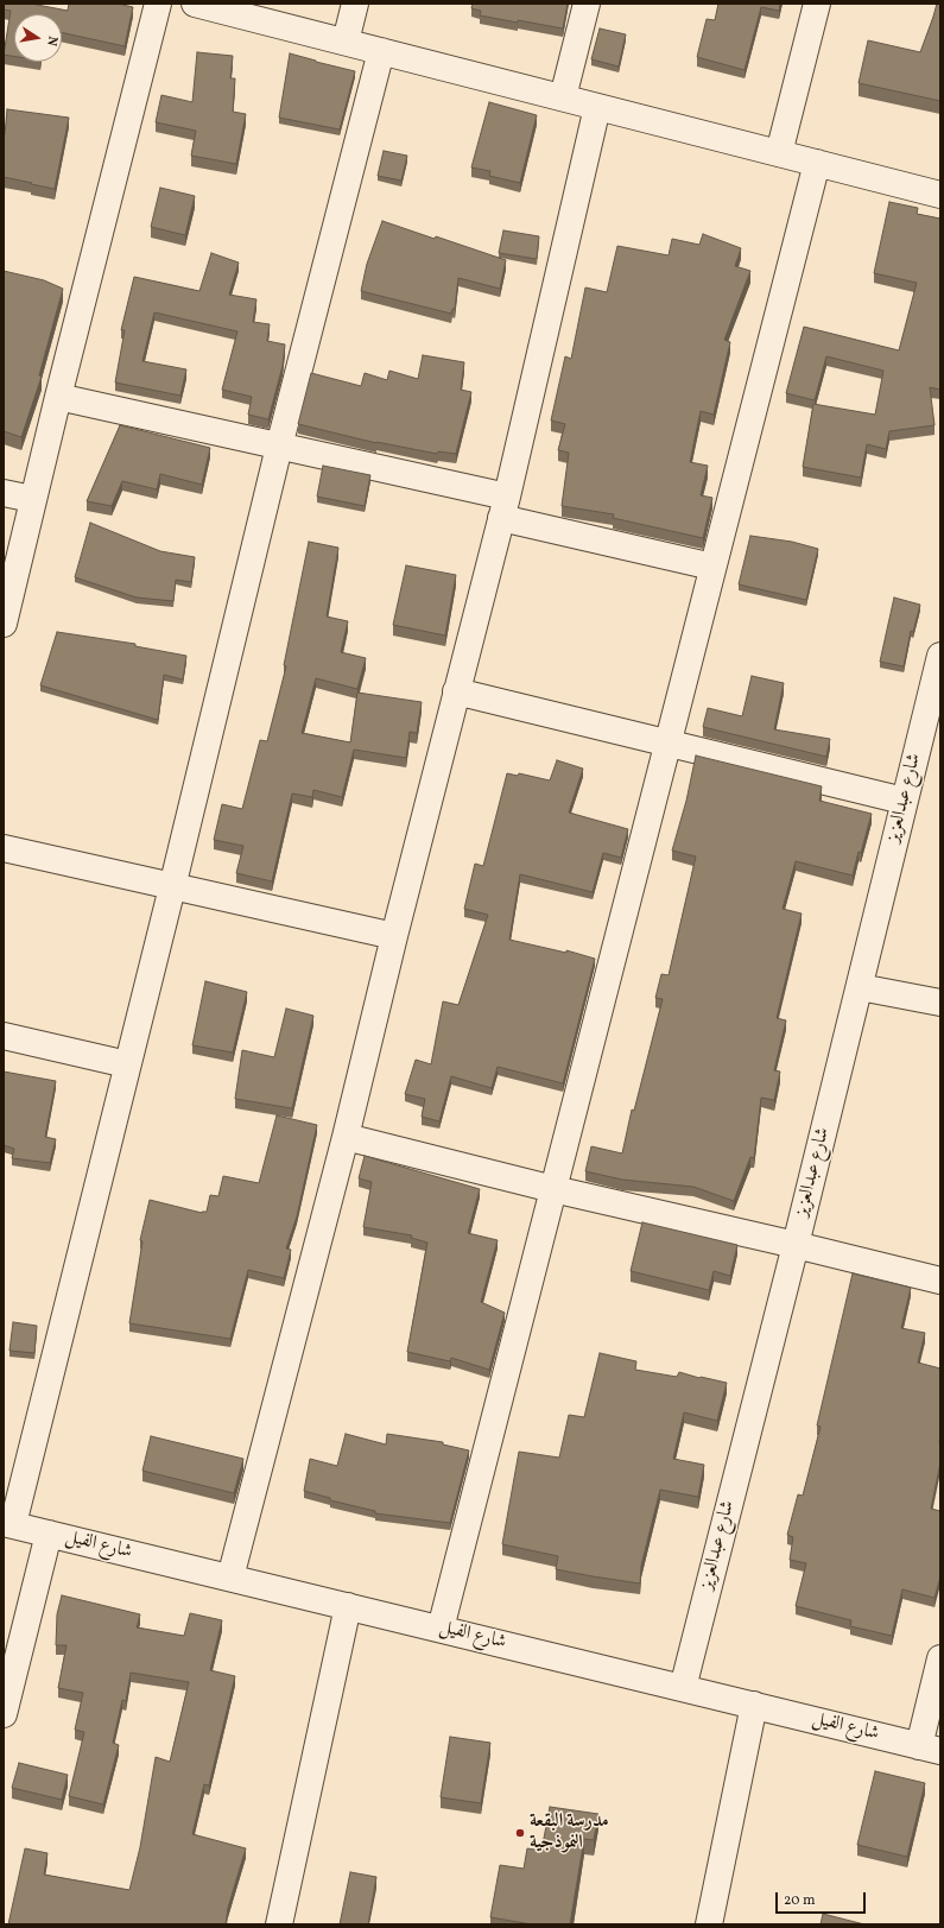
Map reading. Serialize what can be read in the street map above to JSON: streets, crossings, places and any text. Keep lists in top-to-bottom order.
{
  "streets": {
    "street": ["شارع عبدالعزيز", "شارع الفيل"]
  },
  "crossings": [
    ["شارع عبدالعزيز", "شارع الفيل"]
  ],
  "places": ["مدرسة البقعة النموذجية"],
  "scale_bar": "20 m",
  "north": "right"
}
